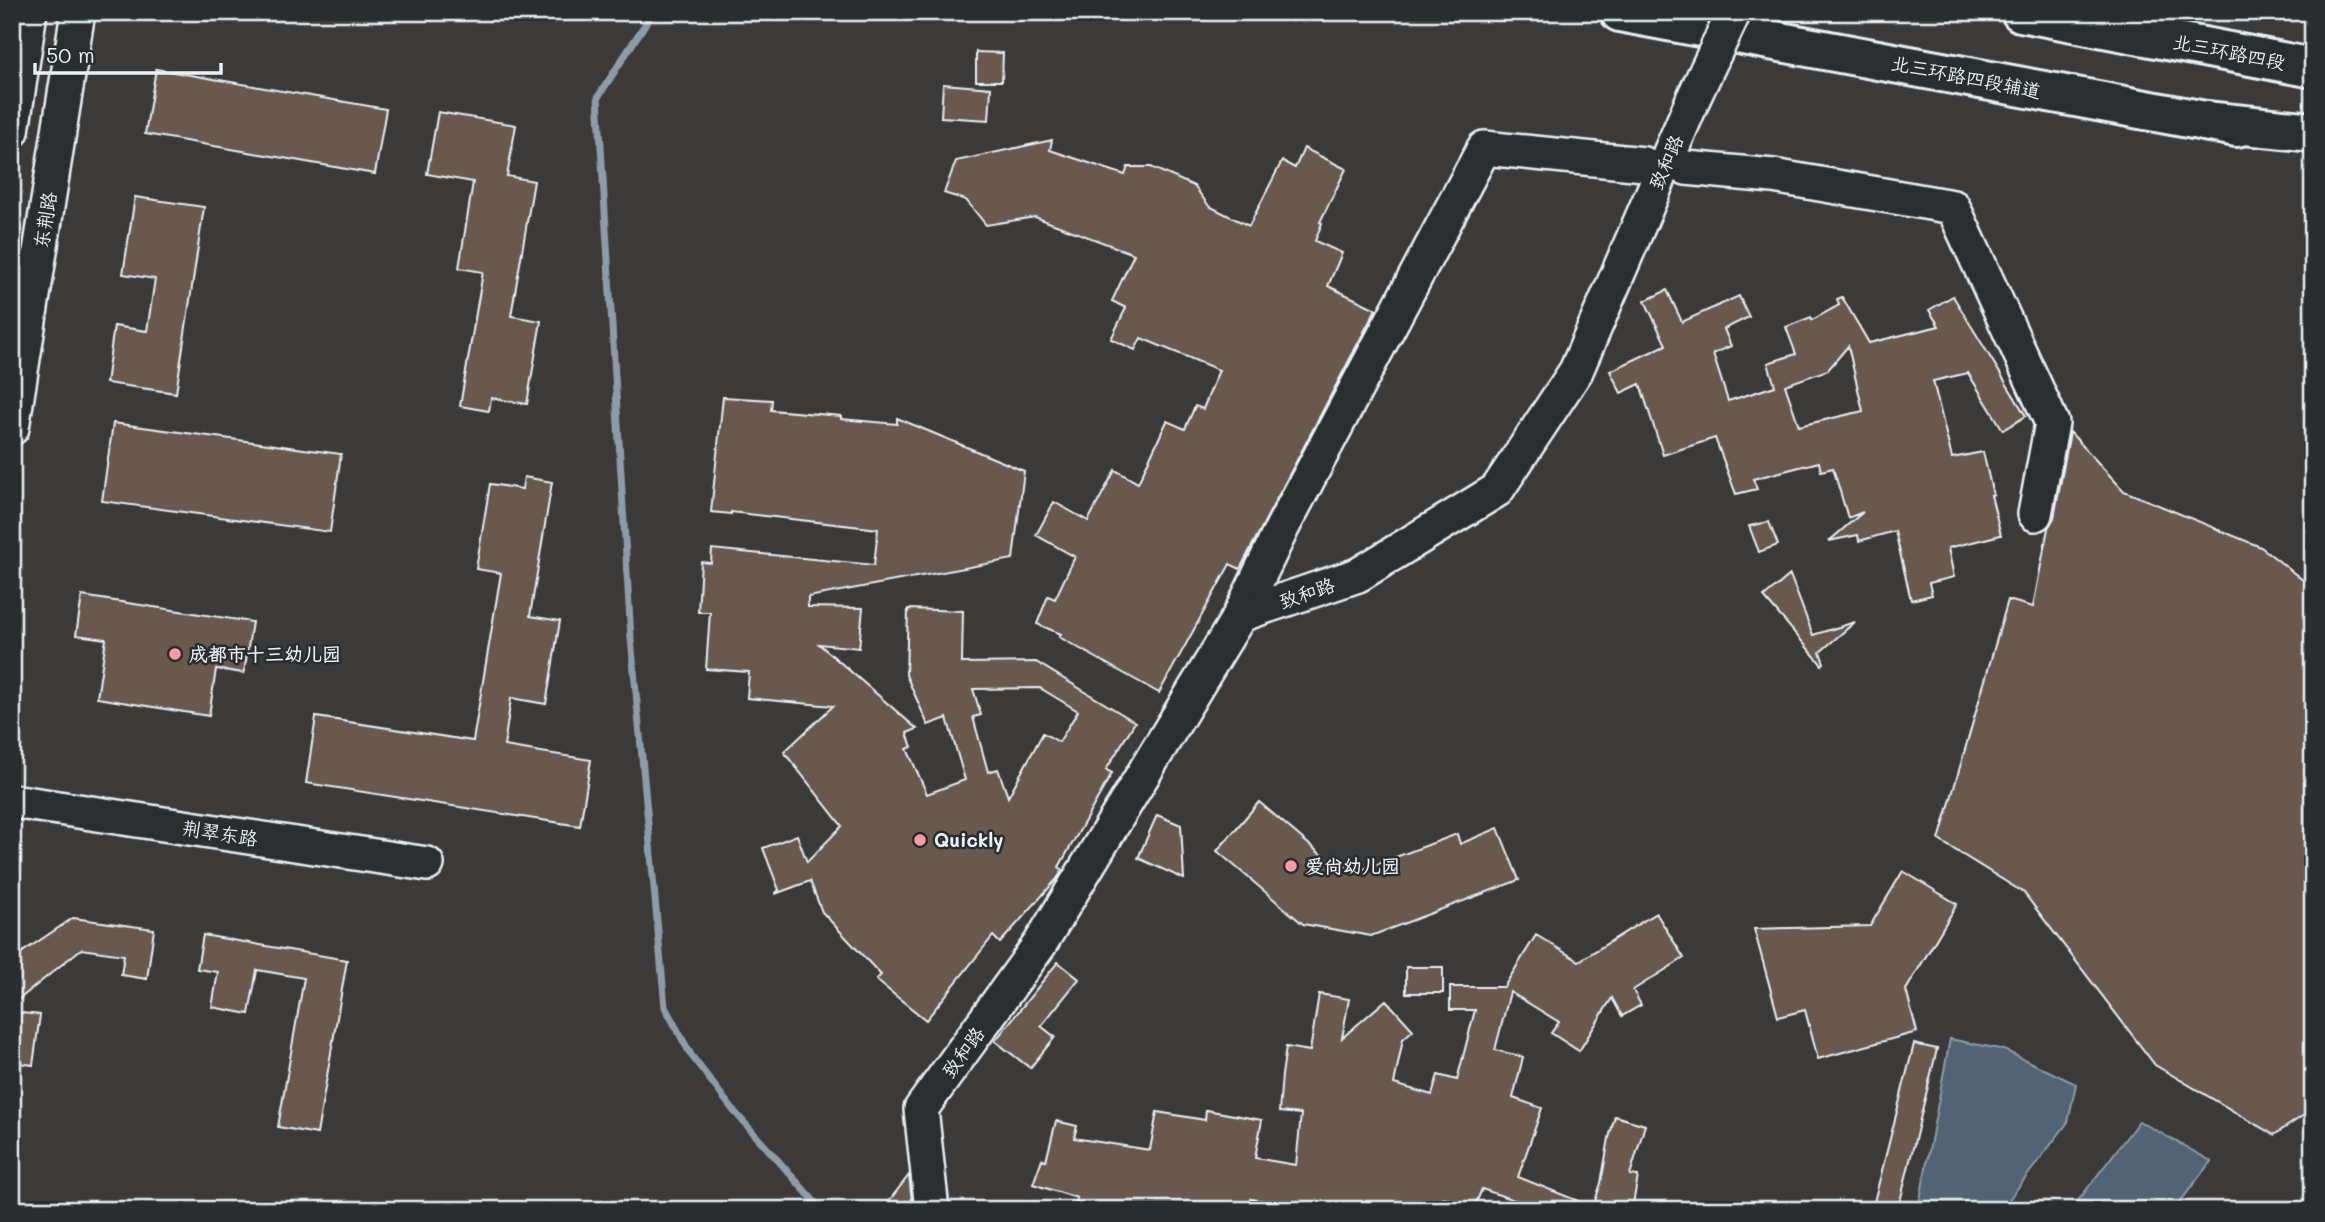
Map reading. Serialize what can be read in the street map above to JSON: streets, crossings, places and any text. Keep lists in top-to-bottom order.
{
  "streets": {
    "main road": ["北三环路四段", "北三环路四段辅道"],
    "street": ["致和路", "东荆路", "荆翠东路"]
  },
  "places": ["成都市十三幼儿园", "Quickly", "爱尚幼儿园"],
  "scale_bar": "50 m"
}
